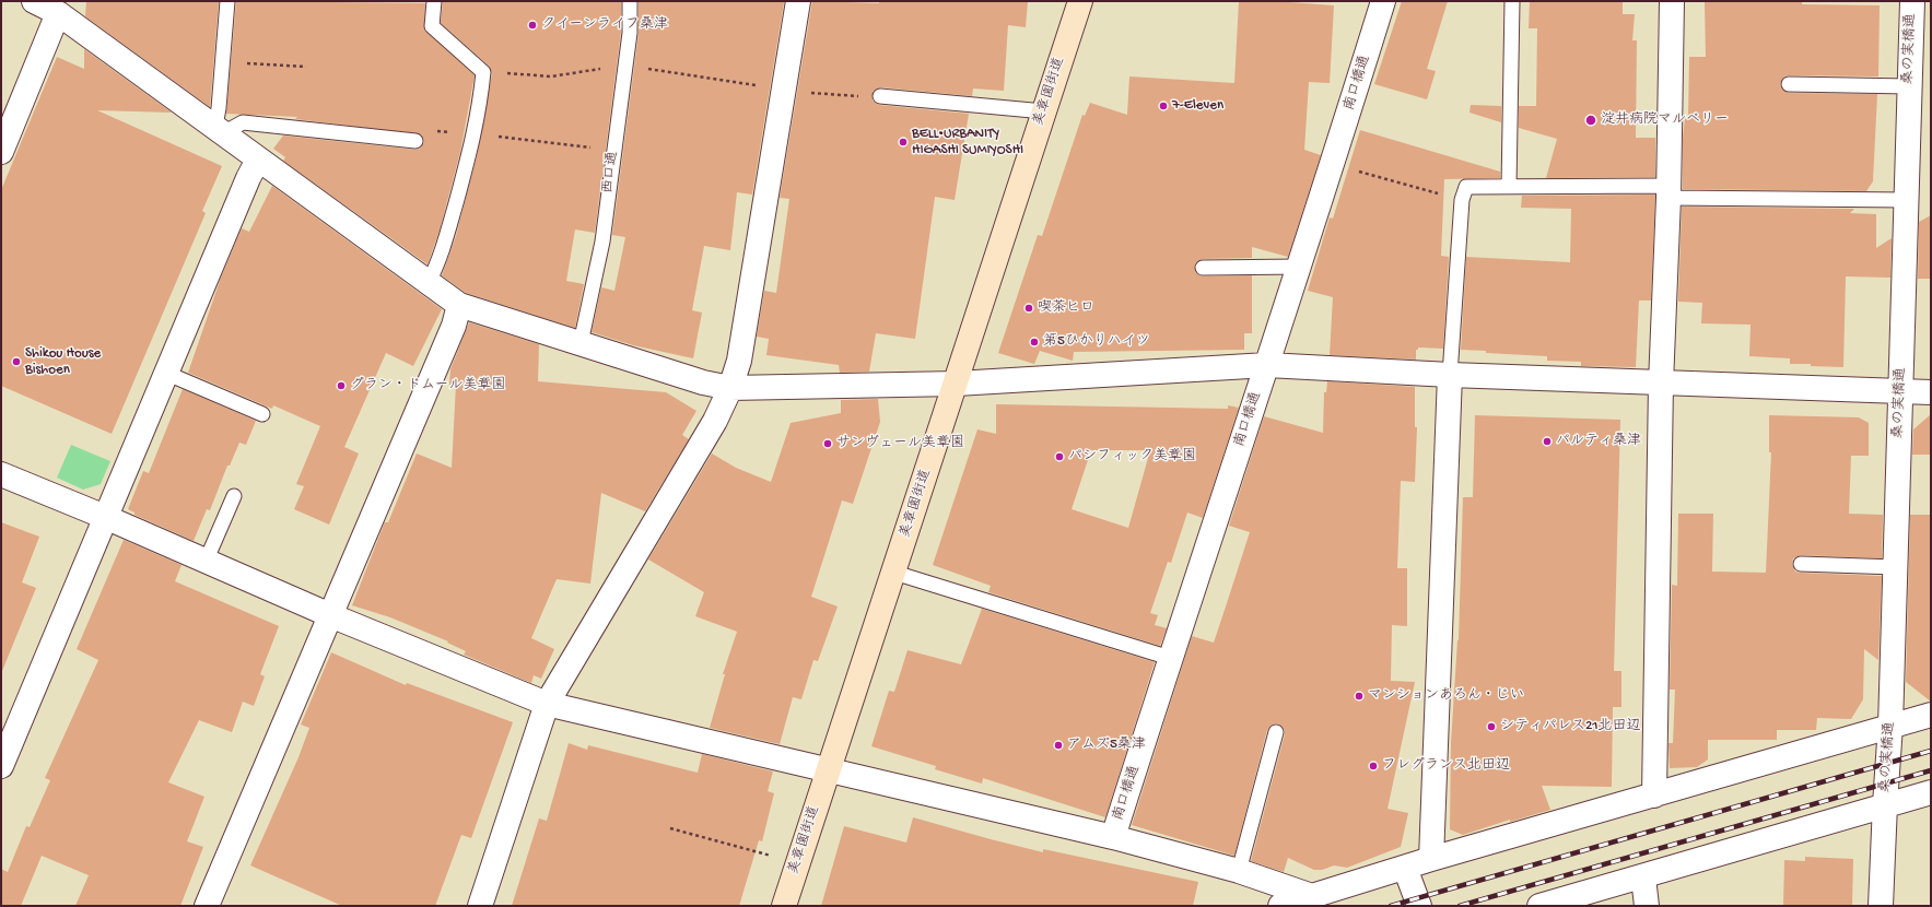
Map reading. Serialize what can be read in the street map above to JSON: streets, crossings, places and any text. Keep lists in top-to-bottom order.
{
  "streets": {
    "street": ["桑の実橋通", "南口橋通", "美章園街道"],
    "lane": ["西口通"]
  },
  "places": [
    "クイーンライフ桑津",
    "7-Eleven",
    "淀井病院マルベリー",
    "BELL•URBANITY HIGASHI SUMIYOSHI",
    "喫茶ヒロ",
    "第5ひかりハイツ",
    "Shikou House Bishoen",
    "グラン・ドムール美章園",
    "パルティ桑津",
    "サンヴェール美章園",
    "パシフィック美章園",
    "マンションあろん・じい",
    "シティパレス21北田辺",
    "アムズ5桑津",
    "フレグランス北田辺"
  ]
}
